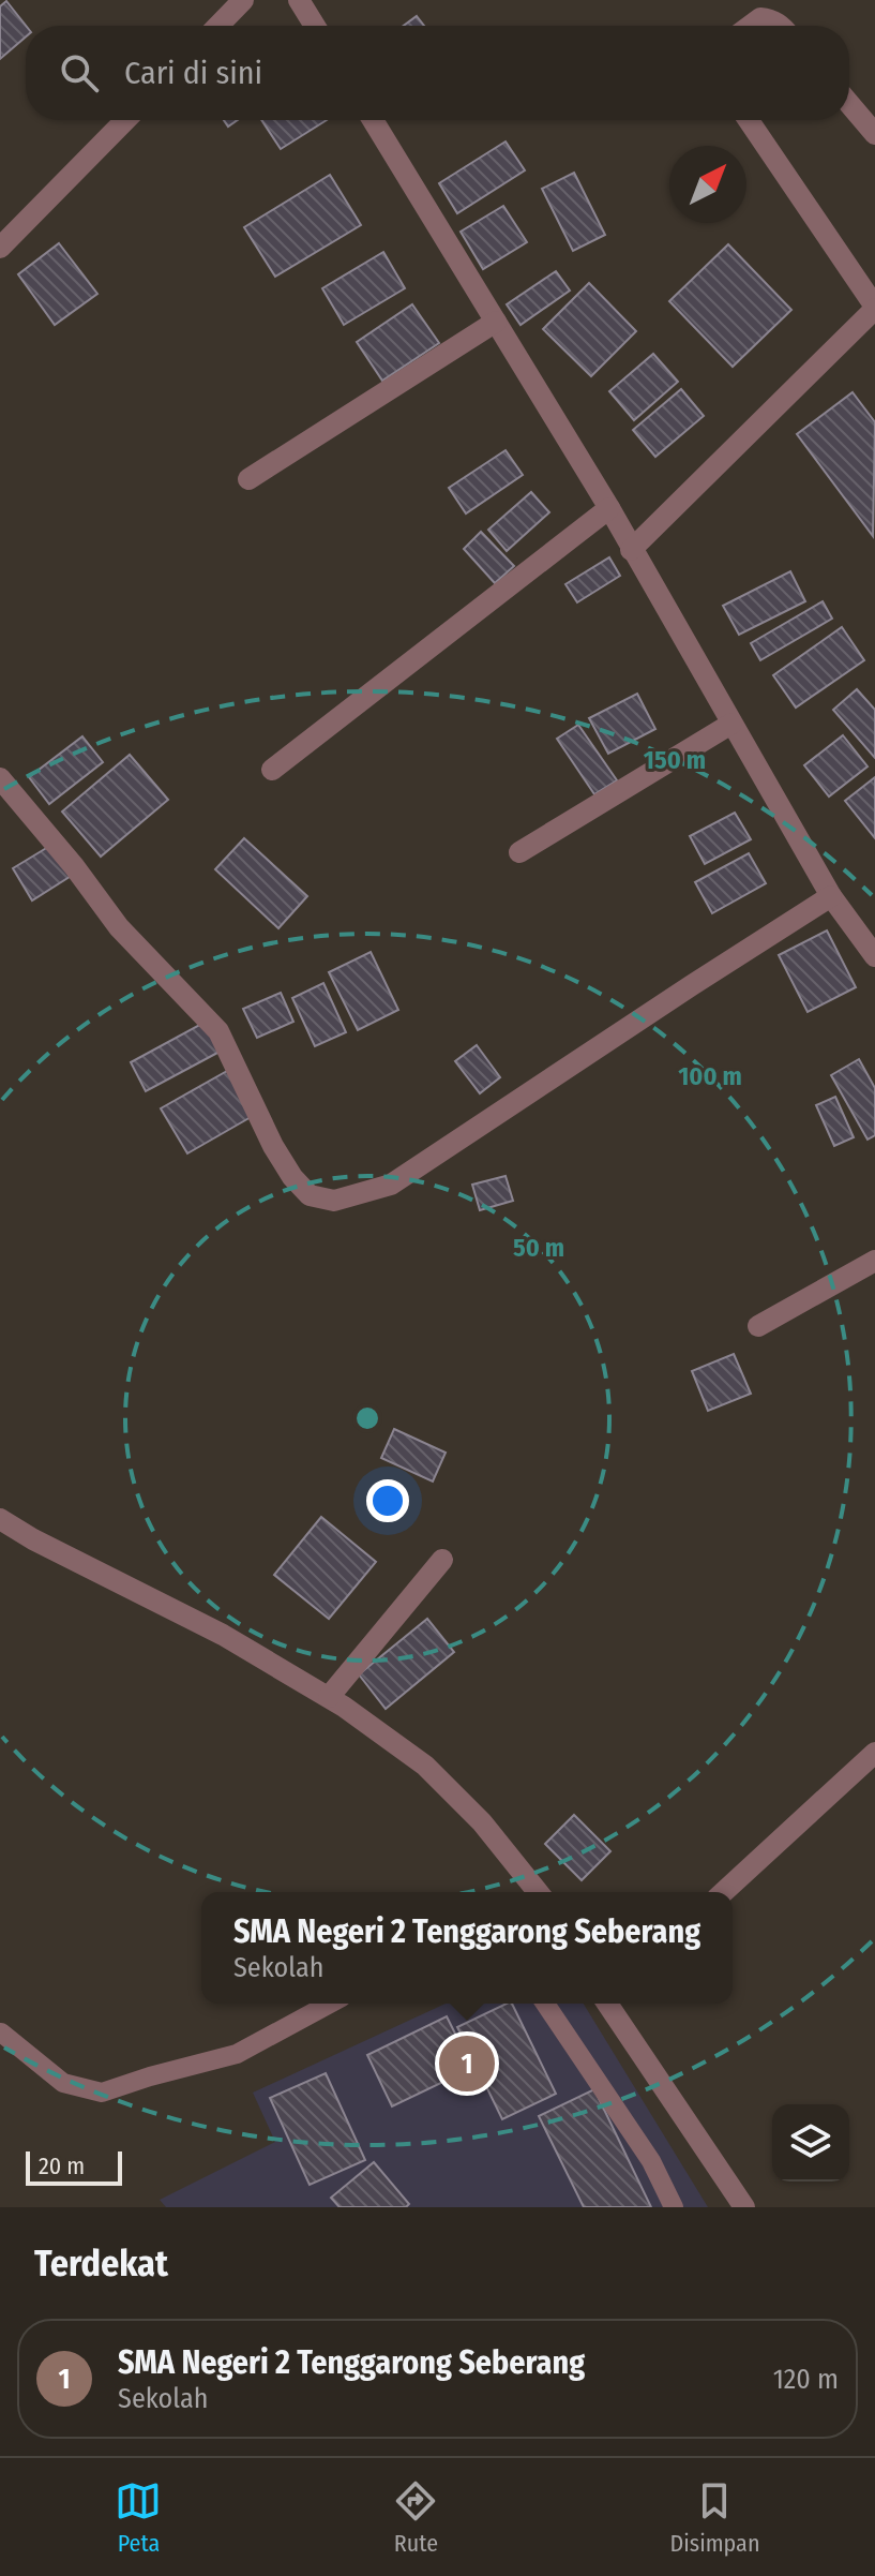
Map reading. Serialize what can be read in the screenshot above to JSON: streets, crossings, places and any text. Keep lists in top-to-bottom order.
{
  "scale_bar": "20 m",
  "north": "top right",
  "page": {
    "search": "Cari di sini",
    "popup": ["SMA Negeri 2 Tenggarong Seberang", "Sekolah"],
    "pins": "1",
    "scale": "20 m",
    "heading": "Terdekat",
    "list": [
      {
        "mark": "1",
        "name": "SMA Negeri 2 Tenggarong Seberang",
        "note": "Sekolah",
        "value": "120 m"
      }
    ],
    "nav": ["Peta", "Rute", "Disimpan"]
  },
  "rings": ["150 m", "100 m", "50 m"]
}
